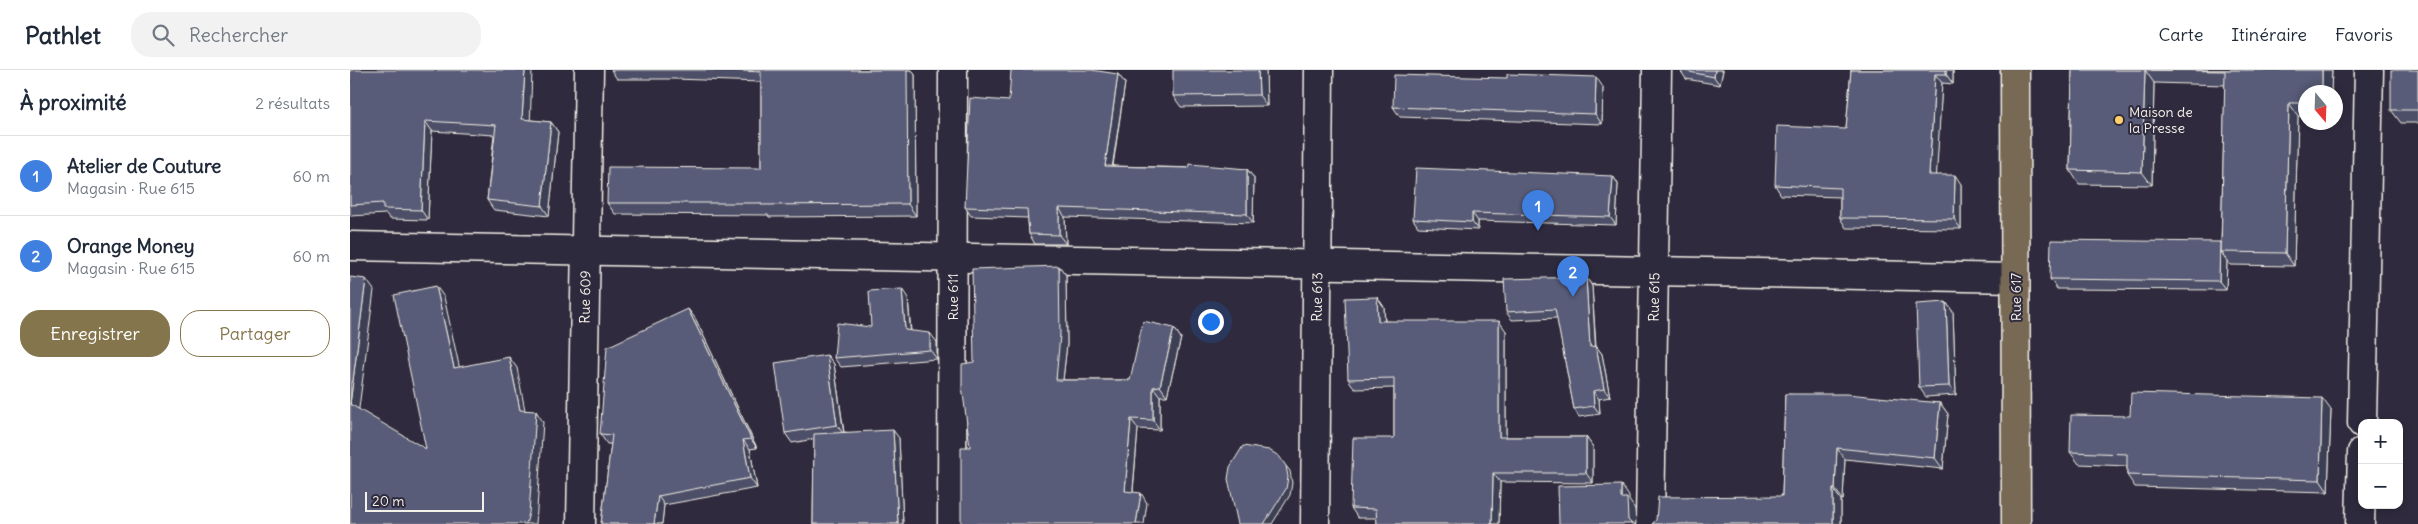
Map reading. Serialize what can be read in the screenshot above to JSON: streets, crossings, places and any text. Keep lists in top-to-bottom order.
{
  "streets": {
    "highway": ["Rue 617"],
    "street": [
      "Rue 609",
      "Rue 611",
      "Rue 613",
      "Rue 615"
    ]
  },
  "places": ["Maison de la Presse"],
  "scale_bar": "20 m",
  "north": "bottom",
  "page": {
    "header": "Pathlet",
    "search": "Rechercher",
    "nav": ["Carte", "Itinéraire", "Favoris"],
    "heading": ["À proximité", "2 résultats"],
    "list": [
      {
        "mark": "1",
        "name": "Atelier de Couture",
        "note": "Magasin · Rue 615",
        "value": "60 m"
      },
      {
        "mark": "2",
        "name": "Orange Money",
        "note": "Magasin · Rue 615",
        "value": "60 m"
      }
    ],
    "pins": ["1", "2"],
    "buttons": ["Enregistrer", "Partager"],
    "map_buttons": ["+", "−"],
    "scale": "20 m"
  }
}
